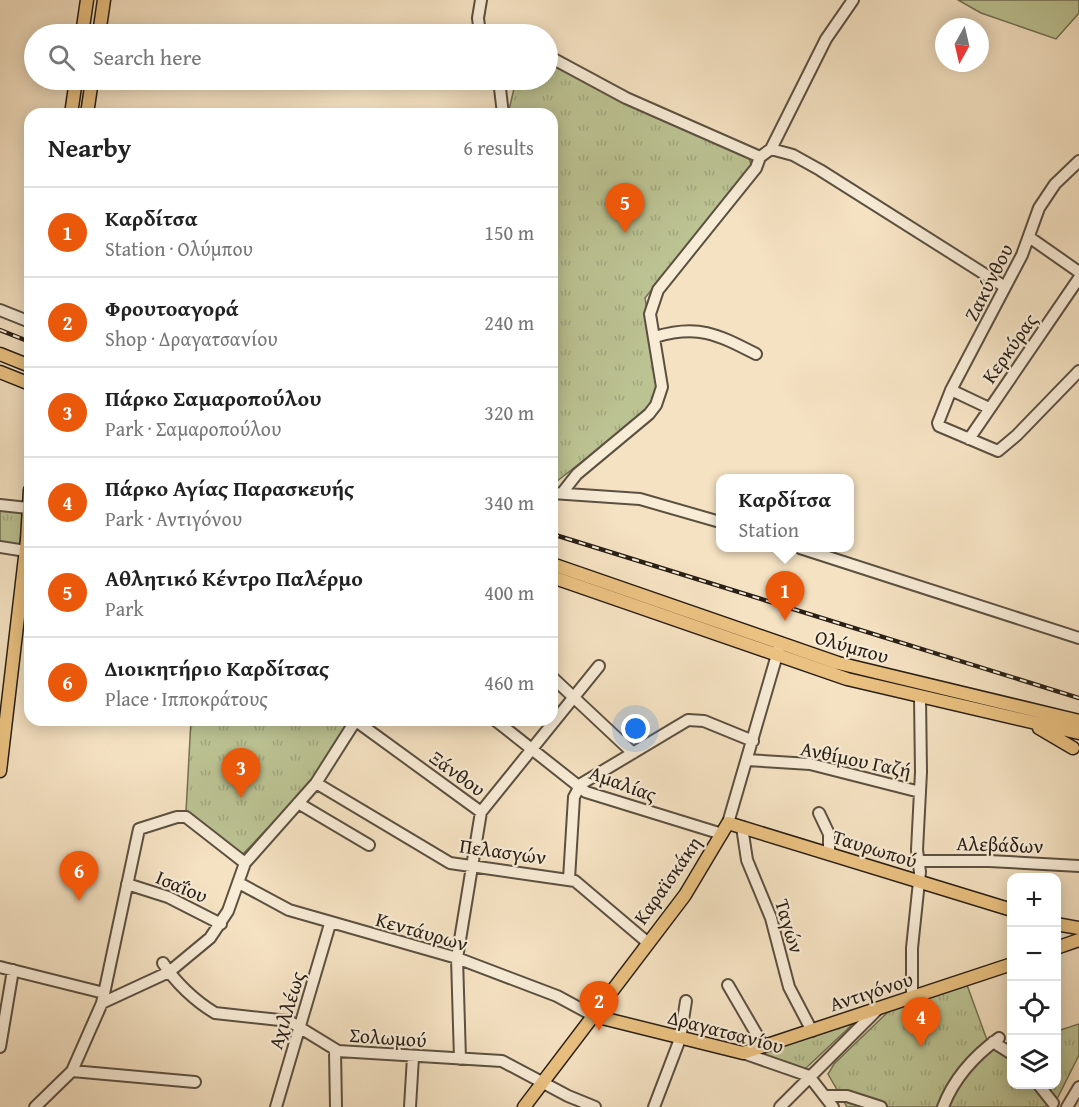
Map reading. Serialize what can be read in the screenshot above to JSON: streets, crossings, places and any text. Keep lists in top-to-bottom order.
{
  "streets": {
    "main road": [
      "Ολύμπου",
      "Ταυρωπού",
      "Καραϊσκάκη",
      "Αντιγόνου",
      "Δραγατσανίου"
    ],
    "street": [
      "Ζακύνθου",
      "Κερκύρας",
      "Ανθίμου Γαζή",
      "Ξάνθου",
      "Αμαλίας",
      "Αλεβάδων",
      "Πελασγών",
      "Ισαΐου",
      "Ταγών",
      "Κεντάυρων",
      "Αχιλλέως",
      "Σολωμού"
    ]
  },
  "crossings": [
    ["Ζακύνθου", "Κερκύρας"],
    ["Ολύμπου", "Καραϊσκάκη"],
    ["Ανθίμου Γαζή", "Καραϊσκάκη"],
    ["Αμαλίας", "Ταυρωπού"],
    ["Αμαλίας", "Καραϊσκάκη"],
    ["Ταυρωπού", "Καραϊσκάκη"],
    ["Ταυρωπού", "Ταγών"],
    ["Πελασγών", "Καραϊσκάκη"],
    ["Καραϊσκάκη", "Κεντάυρων"],
    ["Καραϊσκάκη", "Δραγατσανίου"],
    ["Καραϊσκάκη", "Σολωμού"],
    ["Ταγών", "Αντιγόνου"],
    ["Κεντάυρων", "Αχιλλέως"],
    ["Κεντάυρων", "Δραγατσανίου"],
    ["Αντιγόνου", "Δραγατσανίου"],
    ["Αχιλλέως", "Σολωμού"]
  ],
  "north": "bottom",
  "page": {
    "search": "Search here",
    "heading": ["Nearby", "6 results"],
    "pins": [
      "5",
      "1",
      "3",
      "6",
      "2",
      "4"
    ],
    "list": [
      {
        "mark": "1",
        "name": "Καρδίτσα",
        "note": "Station · Ολύμπου",
        "value": "150 m"
      },
      {
        "mark": "2",
        "name": "Φρουτοαγορά",
        "note": "Shop · Δραγατσανίου",
        "value": "240 m"
      },
      {
        "mark": "3",
        "name": "Πάρκο Σαμαροπούλου",
        "note": "Park · Σαμαροπούλου",
        "value": "320 m"
      },
      {
        "mark": "4",
        "name": "Πάρκο Αγίας Παρασκευής",
        "note": "Park · Αντιγόνου",
        "value": "340 m"
      },
      {
        "mark": "5",
        "name": "Αθλητικό Κέντρο Παλέρμο",
        "note": "Park",
        "value": "400 m"
      },
      {
        "mark": "6",
        "name": "Διοικητήριο Καρδίτσας",
        "note": "Place · Ιπποκράτους",
        "value": "460 m"
      }
    ],
    "popup": ["Καρδίτσα", "Station"],
    "map_buttons": ["+", "−"]
  }
}
